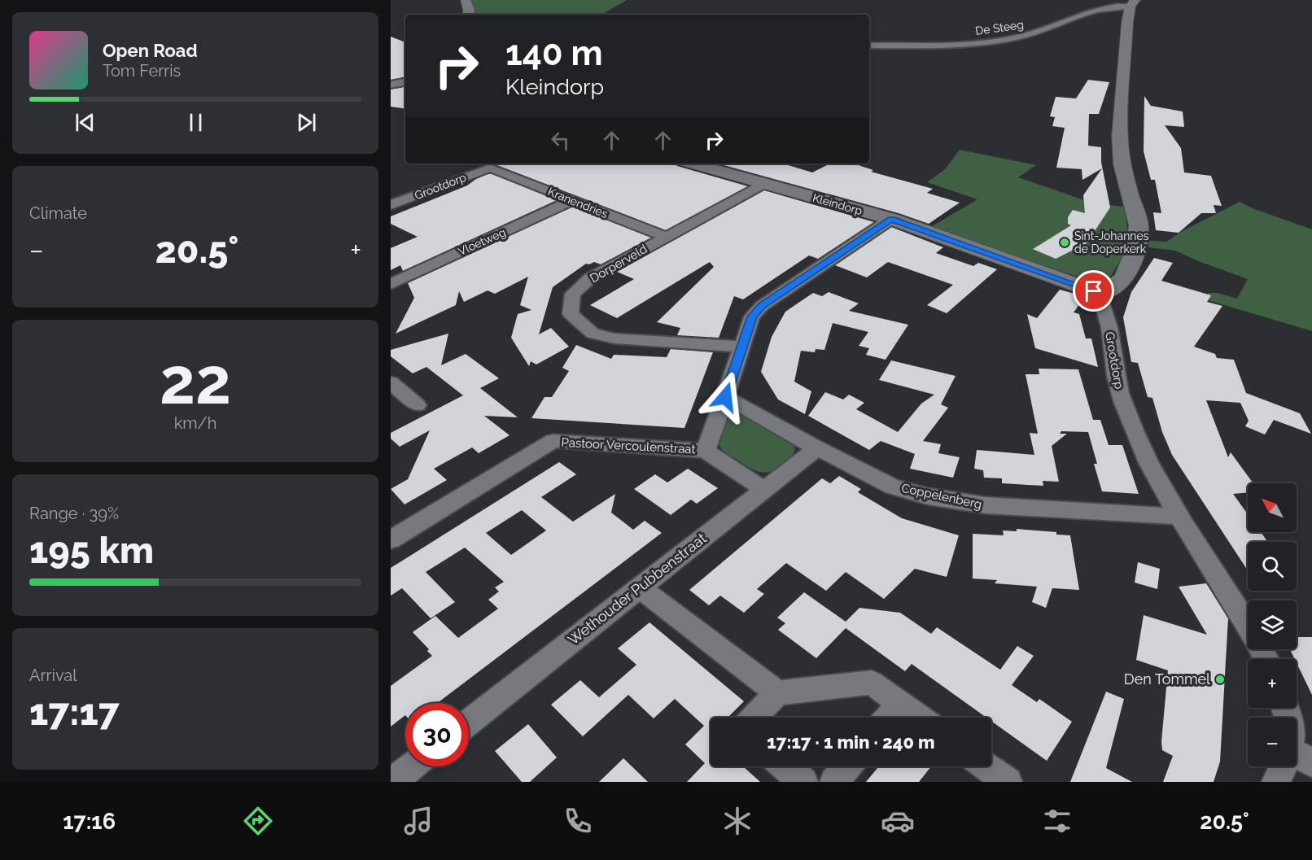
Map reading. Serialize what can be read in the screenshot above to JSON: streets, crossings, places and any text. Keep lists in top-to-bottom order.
{
  "streets": {
    "street": [
      "De Steeg",
      "Grootdorp",
      "Kranendries",
      "Kleindorp",
      "Vloetweg",
      "Dorperveld",
      "Pastoor Vercoulenstraat",
      "Coppelenberg",
      "Wethouder Pubbenstraat"
    ]
  },
  "crossings": [
    ["Grootdorp", "Kranendries"],
    ["Grootdorp", "Kleindorp"],
    ["Grootdorp", "Coppelenberg"],
    ["Kranendries", "Vloetweg"],
    ["Kranendries", "Dorperveld"],
    ["Kleindorp", "Dorperveld"],
    ["Pastoor Vercoulenstraat", "Wethouder Pubbenstraat"],
    ["Coppelenberg", "Wethouder Pubbenstraat"]
  ],
  "places": ["Sint-Johannes de Doperkerk", "Den Tommel"],
  "north": "top left",
  "page": {
    "turn": ["140 m", "Kleindorp"],
    "song": ["Open Road", "Tom Ferris"],
    "tile": [
      "Climate",
      ["22", "km/h"],
      ["Range · 39%", "195 km"],
      ["Arrival", "17:17"]
    ],
    "heat": ["−", "20.5°", "+"],
    "map_buttons": ["+", "−"],
    "limit": "30",
    "trip": "17:17 · 1 min · 240 m",
    "tabs": ["17:16", "20.5°"]
  }
}
